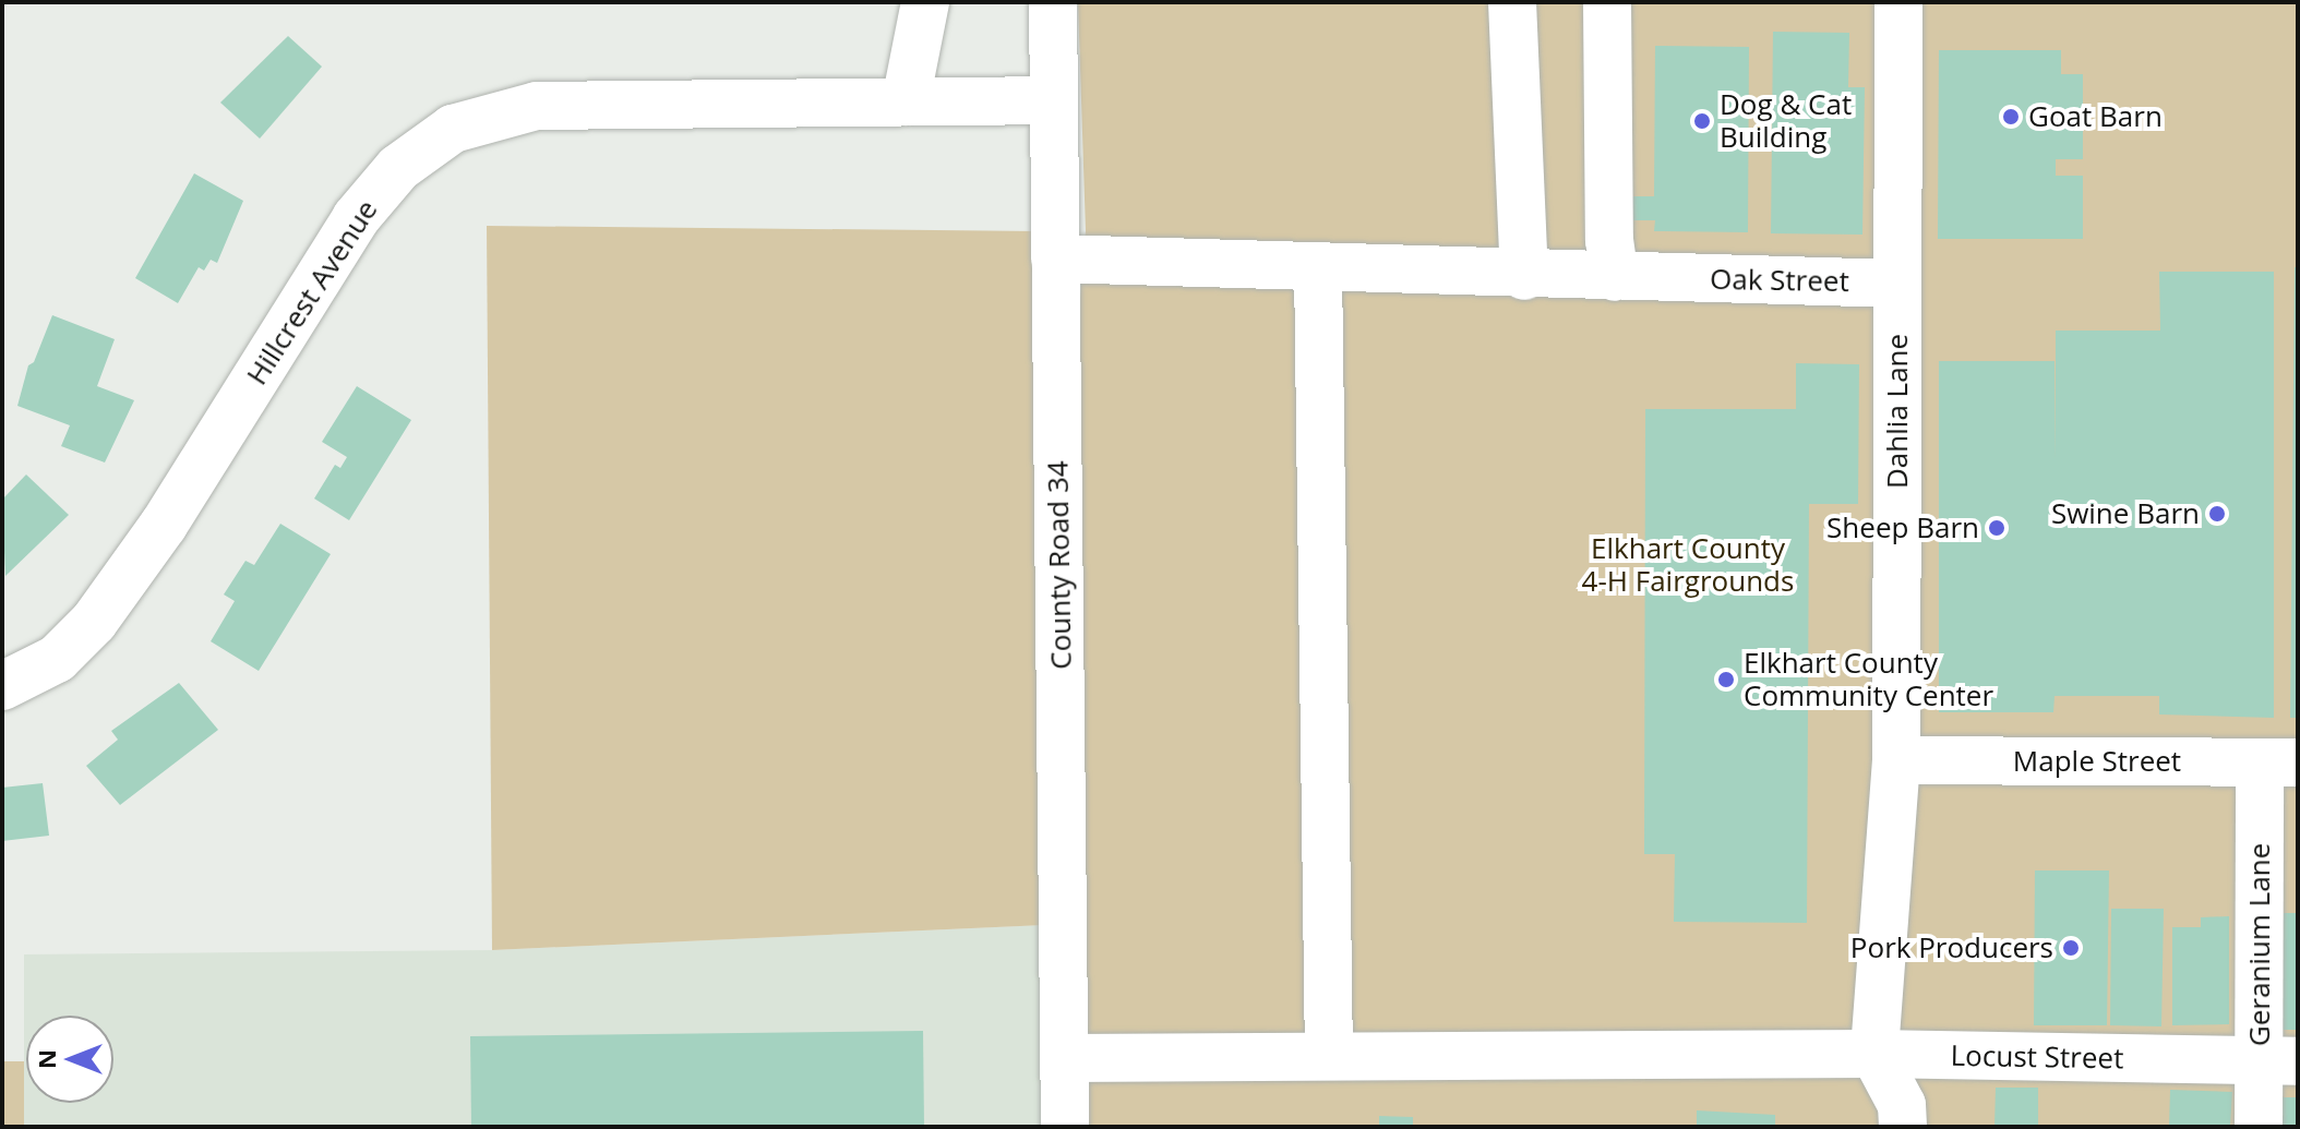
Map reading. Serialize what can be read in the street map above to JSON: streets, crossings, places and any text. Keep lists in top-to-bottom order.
{
  "streets": {
    "street": [
      "Oak Street",
      "Hillcrest Avenue",
      "Dahlia Lane",
      "County Road 34",
      "Maple Street",
      "Geranium Lane",
      "Locust Street"
    ]
  },
  "crossings": [
    ["Oak Street", "Dahlia Lane"],
    ["Oak Street", "County Road 34"],
    ["Hillcrest Avenue", "County Road 34"],
    ["Dahlia Lane", "Maple Street"],
    ["Dahlia Lane", "Locust Street"],
    ["County Road 34", "Locust Street"],
    ["Maple Street", "Geranium Lane"],
    ["Geranium Lane", "Locust Street"]
  ],
  "parks": ["Elkhart County 4-H Fairgrounds"],
  "places": [
    "Goat Barn",
    "Dog & Cat Building",
    "Swine Barn",
    "Sheep Barn",
    "Elkhart County Community Center",
    "Pork Producers"
  ],
  "north": "left"
}
